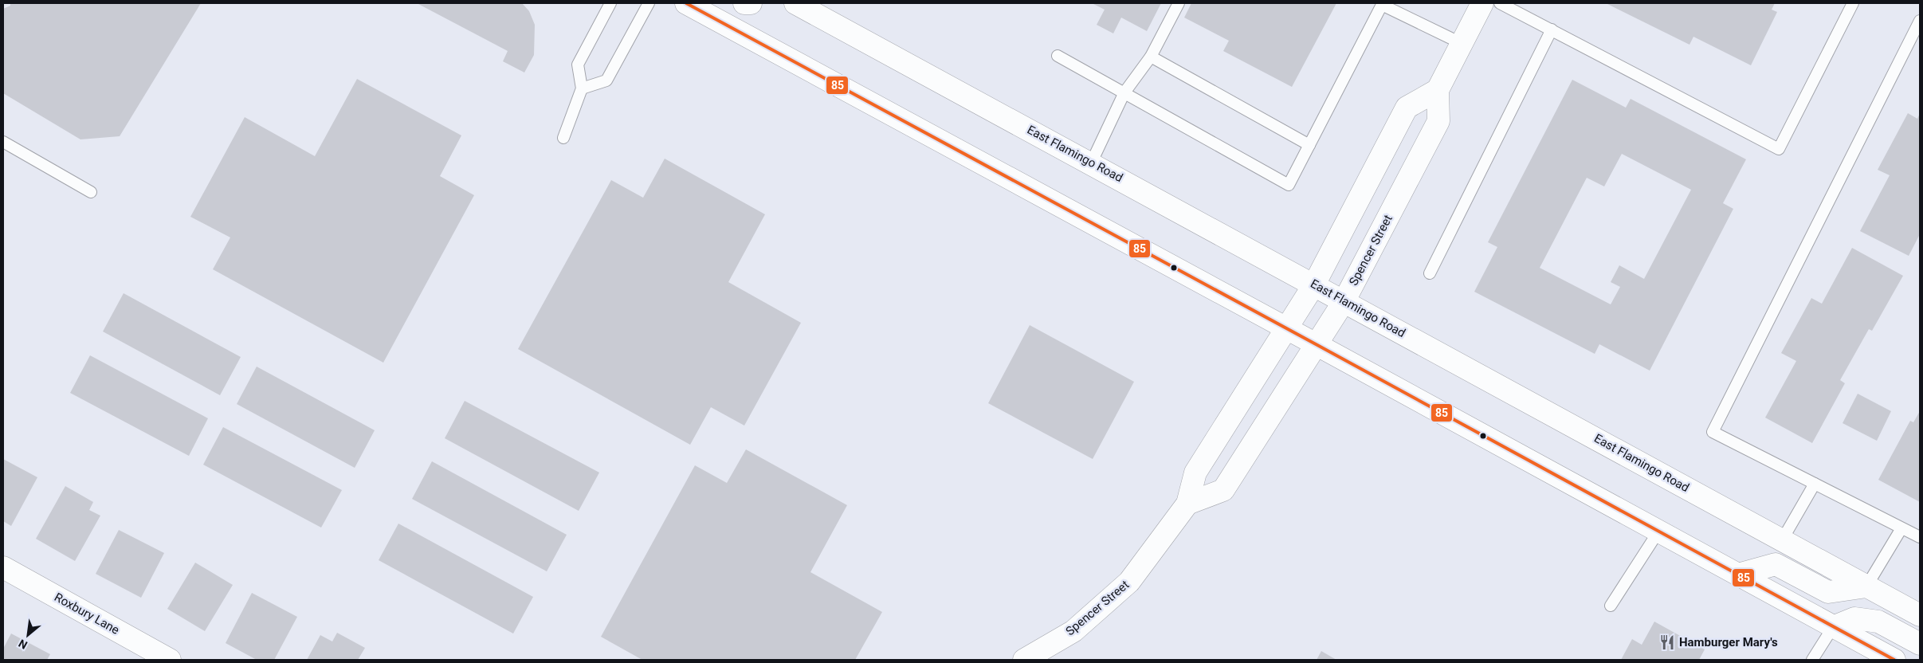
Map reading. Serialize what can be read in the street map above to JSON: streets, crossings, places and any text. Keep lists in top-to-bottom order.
{
  "streets": {
    "main road": ["East Flamingo Road", "Spencer Street", "Roxbury Lane"]
  },
  "crossings": [
    ["East Flamingo Road", "Spencer Street"]
  ],
  "places": {
    "restaurant": ["Hamburger Mary's"]
  },
  "lines": ["transit line 85"],
  "north": "bottom left"
}
